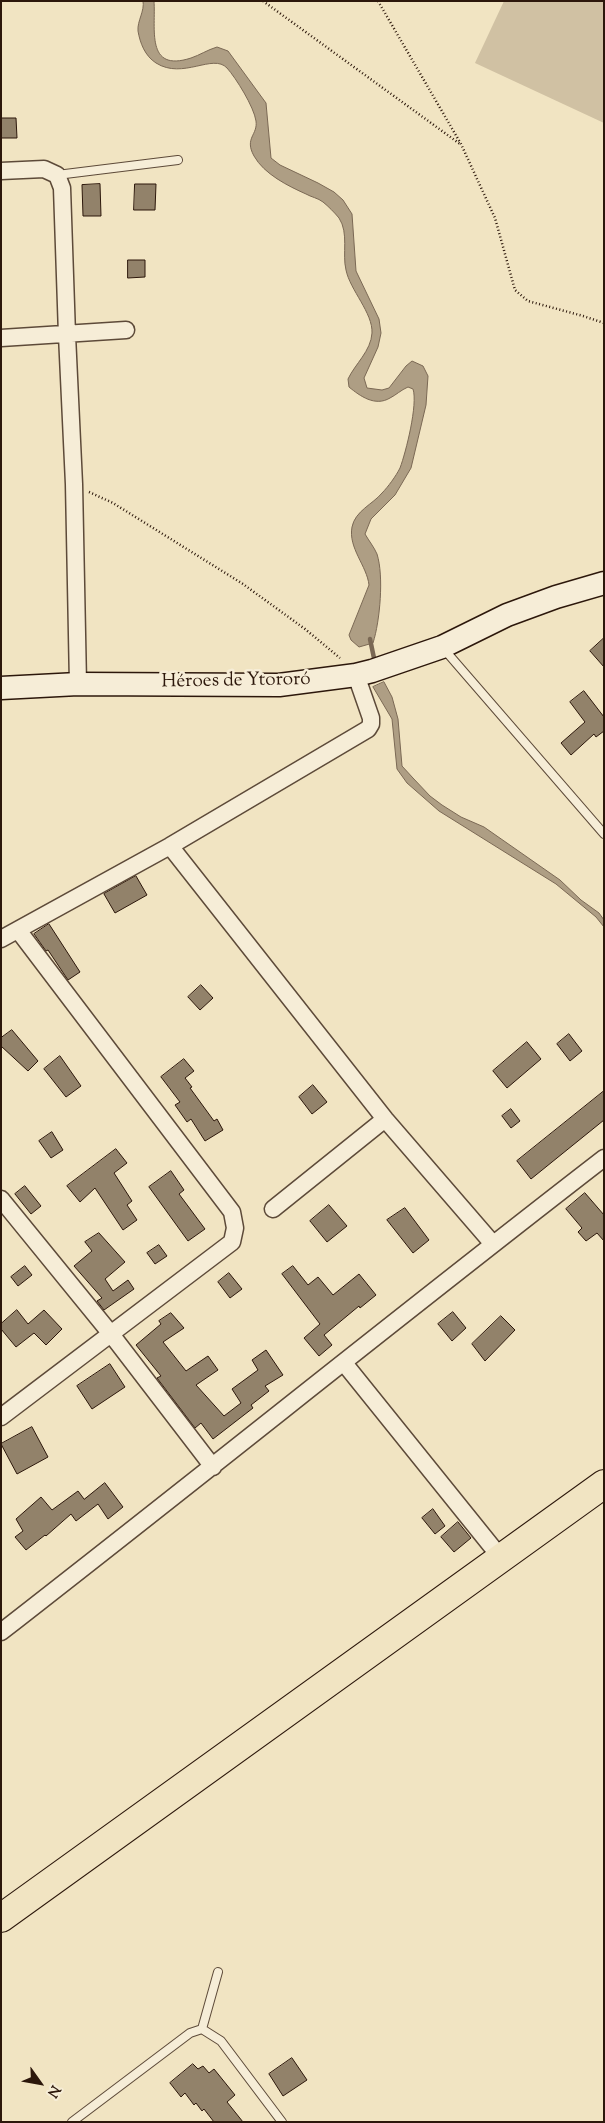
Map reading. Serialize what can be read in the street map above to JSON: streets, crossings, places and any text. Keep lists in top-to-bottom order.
{
  "streets": {
    "main road": ["Héroes de Ytororó"]
  },
  "north": "bottom right"
}
